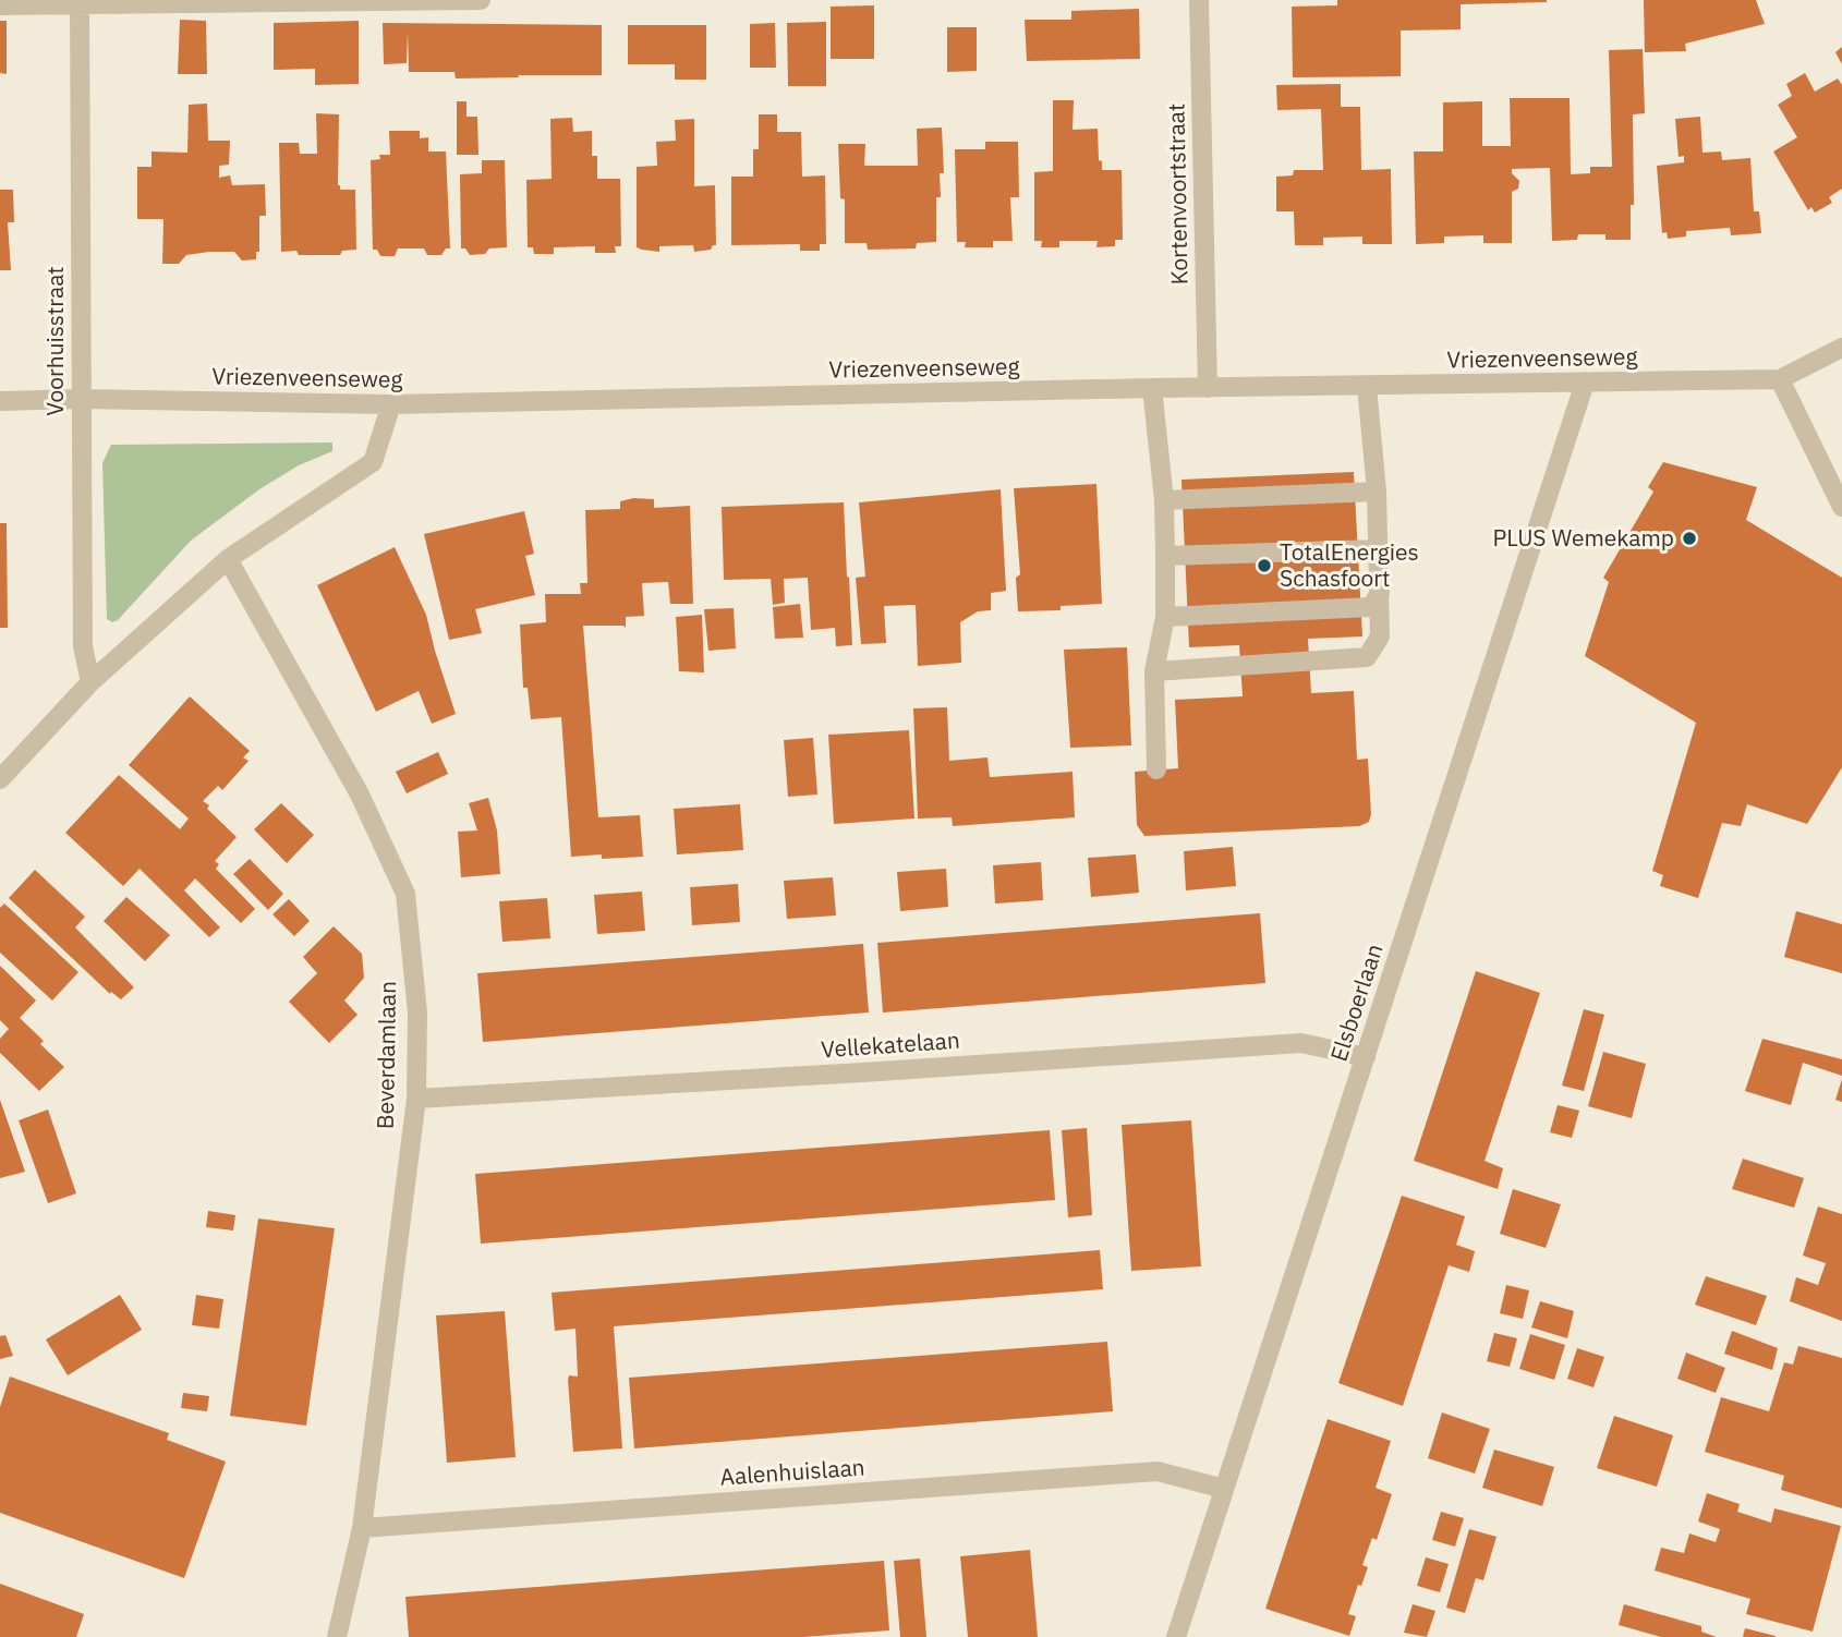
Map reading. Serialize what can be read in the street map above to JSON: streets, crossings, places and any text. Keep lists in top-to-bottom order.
{
  "streets": {
    "street": [
      "Kortenvoortstraat",
      "Voorhuisstraat",
      "Vriezenveenseweg",
      "Elsboerlaan",
      "Vellekatelaan",
      "Beverdamlaan",
      "Aalenhuislaan"
    ]
  },
  "crossings": [
    ["Kortenvoortstraat", "Vriezenveenseweg"],
    ["Voorhuisstraat", "Vriezenveenseweg"],
    ["Vriezenveenseweg", "Elsboerlaan"],
    ["Elsboerlaan", "Vellekatelaan"],
    ["Elsboerlaan", "Aalenhuislaan"],
    ["Vellekatelaan", "Beverdamlaan"],
    ["Beverdamlaan", "Aalenhuislaan"]
  ],
  "places": ["PLUS Wemekamp", "TotalEnergies Schasfoort"]
}
